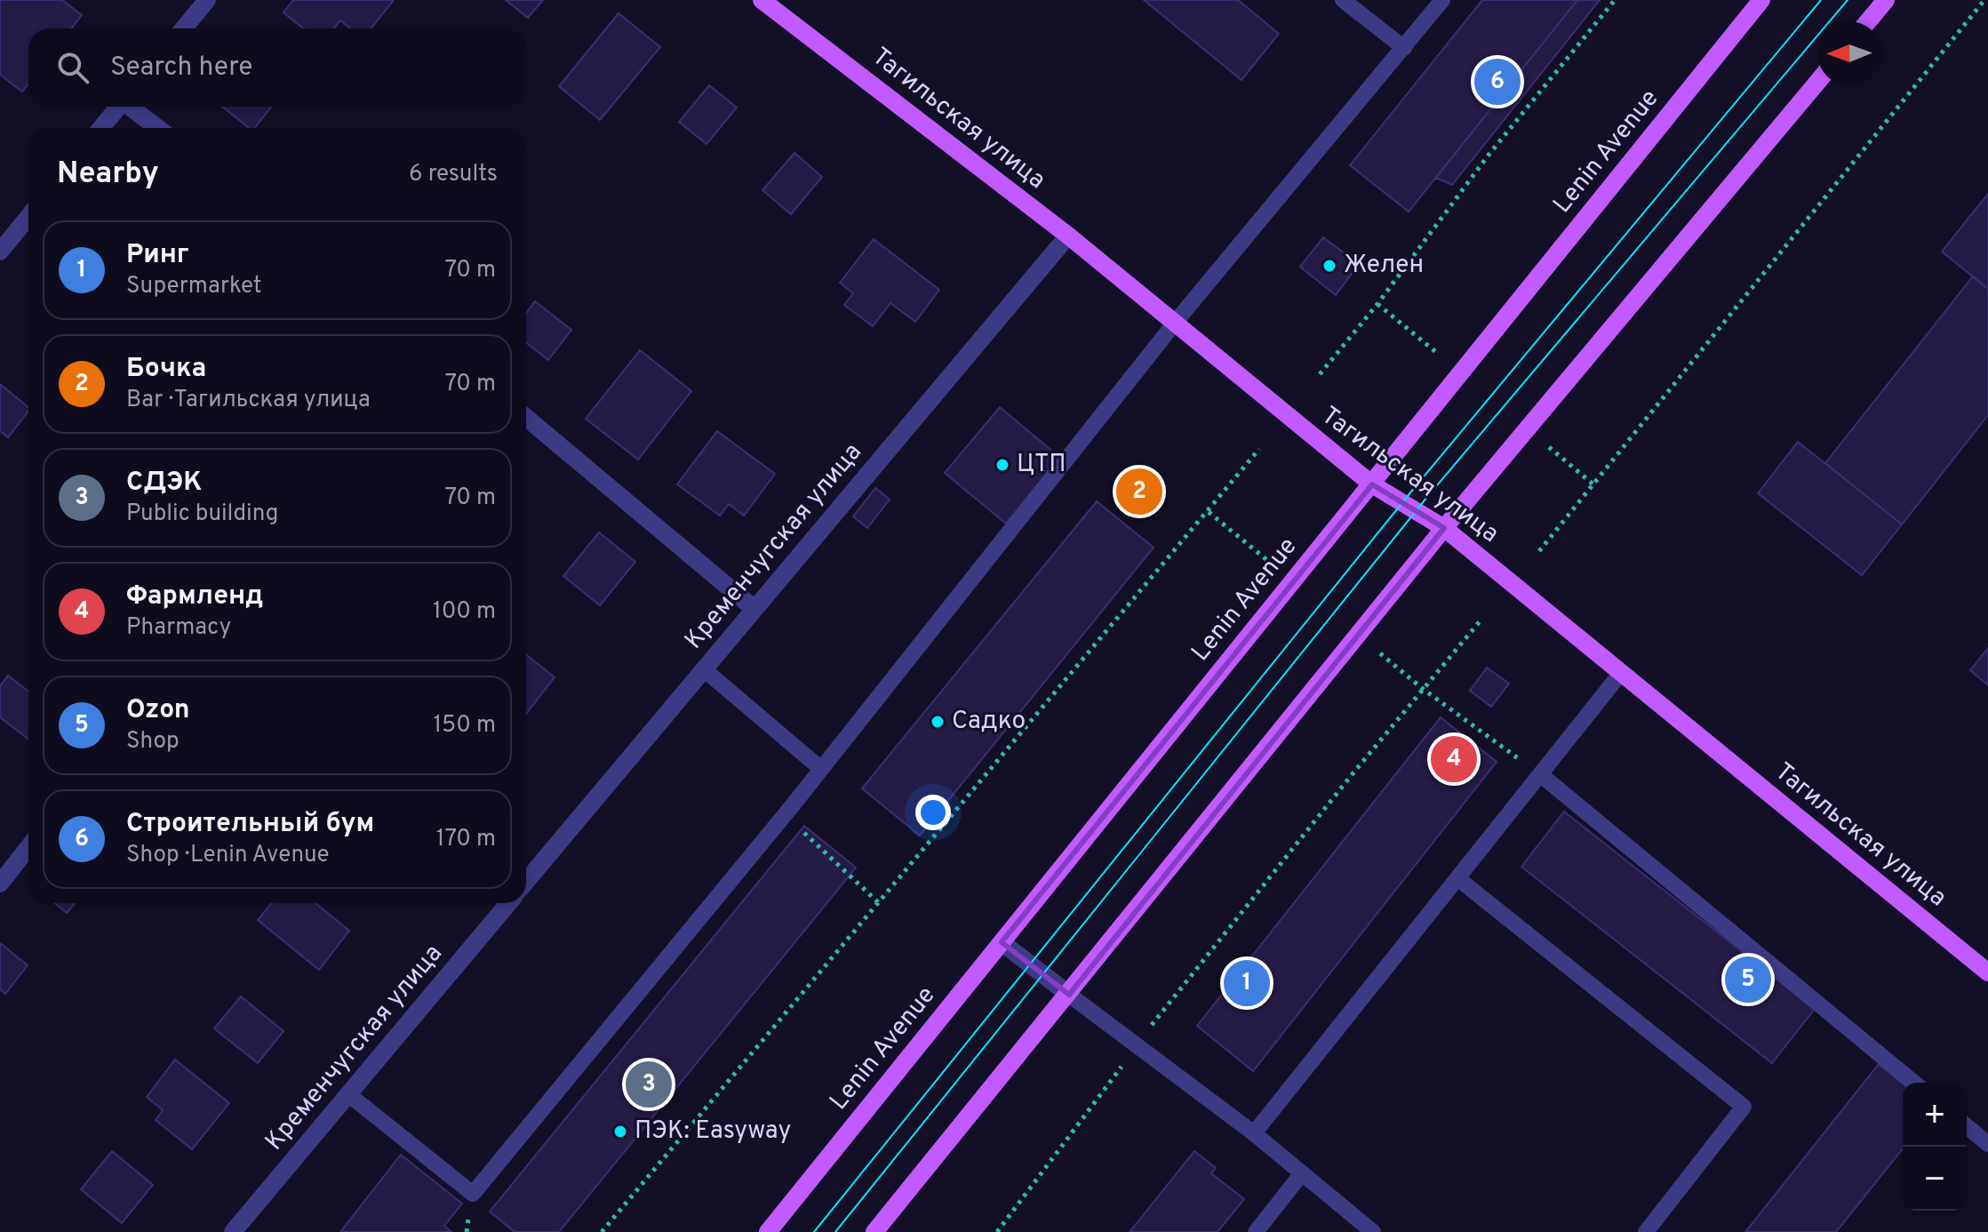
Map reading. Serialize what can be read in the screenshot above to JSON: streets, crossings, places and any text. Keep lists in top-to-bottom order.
{
  "streets": {
    "main road": ["Тагильская улица", "Lenin Avenue"],
    "street": ["Кременчугская улица"]
  },
  "crossings": [
    ["Тагильская улица", "Lenin Avenue"],
    ["Тагильская улица", "Кременчугская улица"]
  ],
  "places": [
    "Желен",
    "ЦТП",
    "Садко",
    "ПЭК: Easyway"
  ],
  "north": "left",
  "page": {
    "search": "Search here",
    "pins": [
      "6",
      "2",
      "4",
      "5",
      "1",
      "3"
    ],
    "heading": ["Nearby", "6 results"],
    "list": [
      {
        "mark": "1",
        "name": "Ринг",
        "note": "Supermarket",
        "value": "70 m"
      },
      {
        "mark": "2",
        "name": "Бочка",
        "note": "Bar · Тагильская улица",
        "value": "70 m"
      },
      {
        "mark": "3",
        "name": "СДЭК",
        "note": "Public building",
        "value": "70 m"
      },
      {
        "mark": "4",
        "name": "Фармленд",
        "note": "Pharmacy",
        "value": "100 m"
      },
      {
        "mark": "5",
        "name": "Ozon",
        "note": "Shop",
        "value": "150 m"
      },
      {
        "mark": "6",
        "name": "Строительный бум",
        "note": "Shop · Lenin Avenue",
        "value": "170 m"
      }
    ],
    "map_buttons": ["+", "−"]
  }
}
